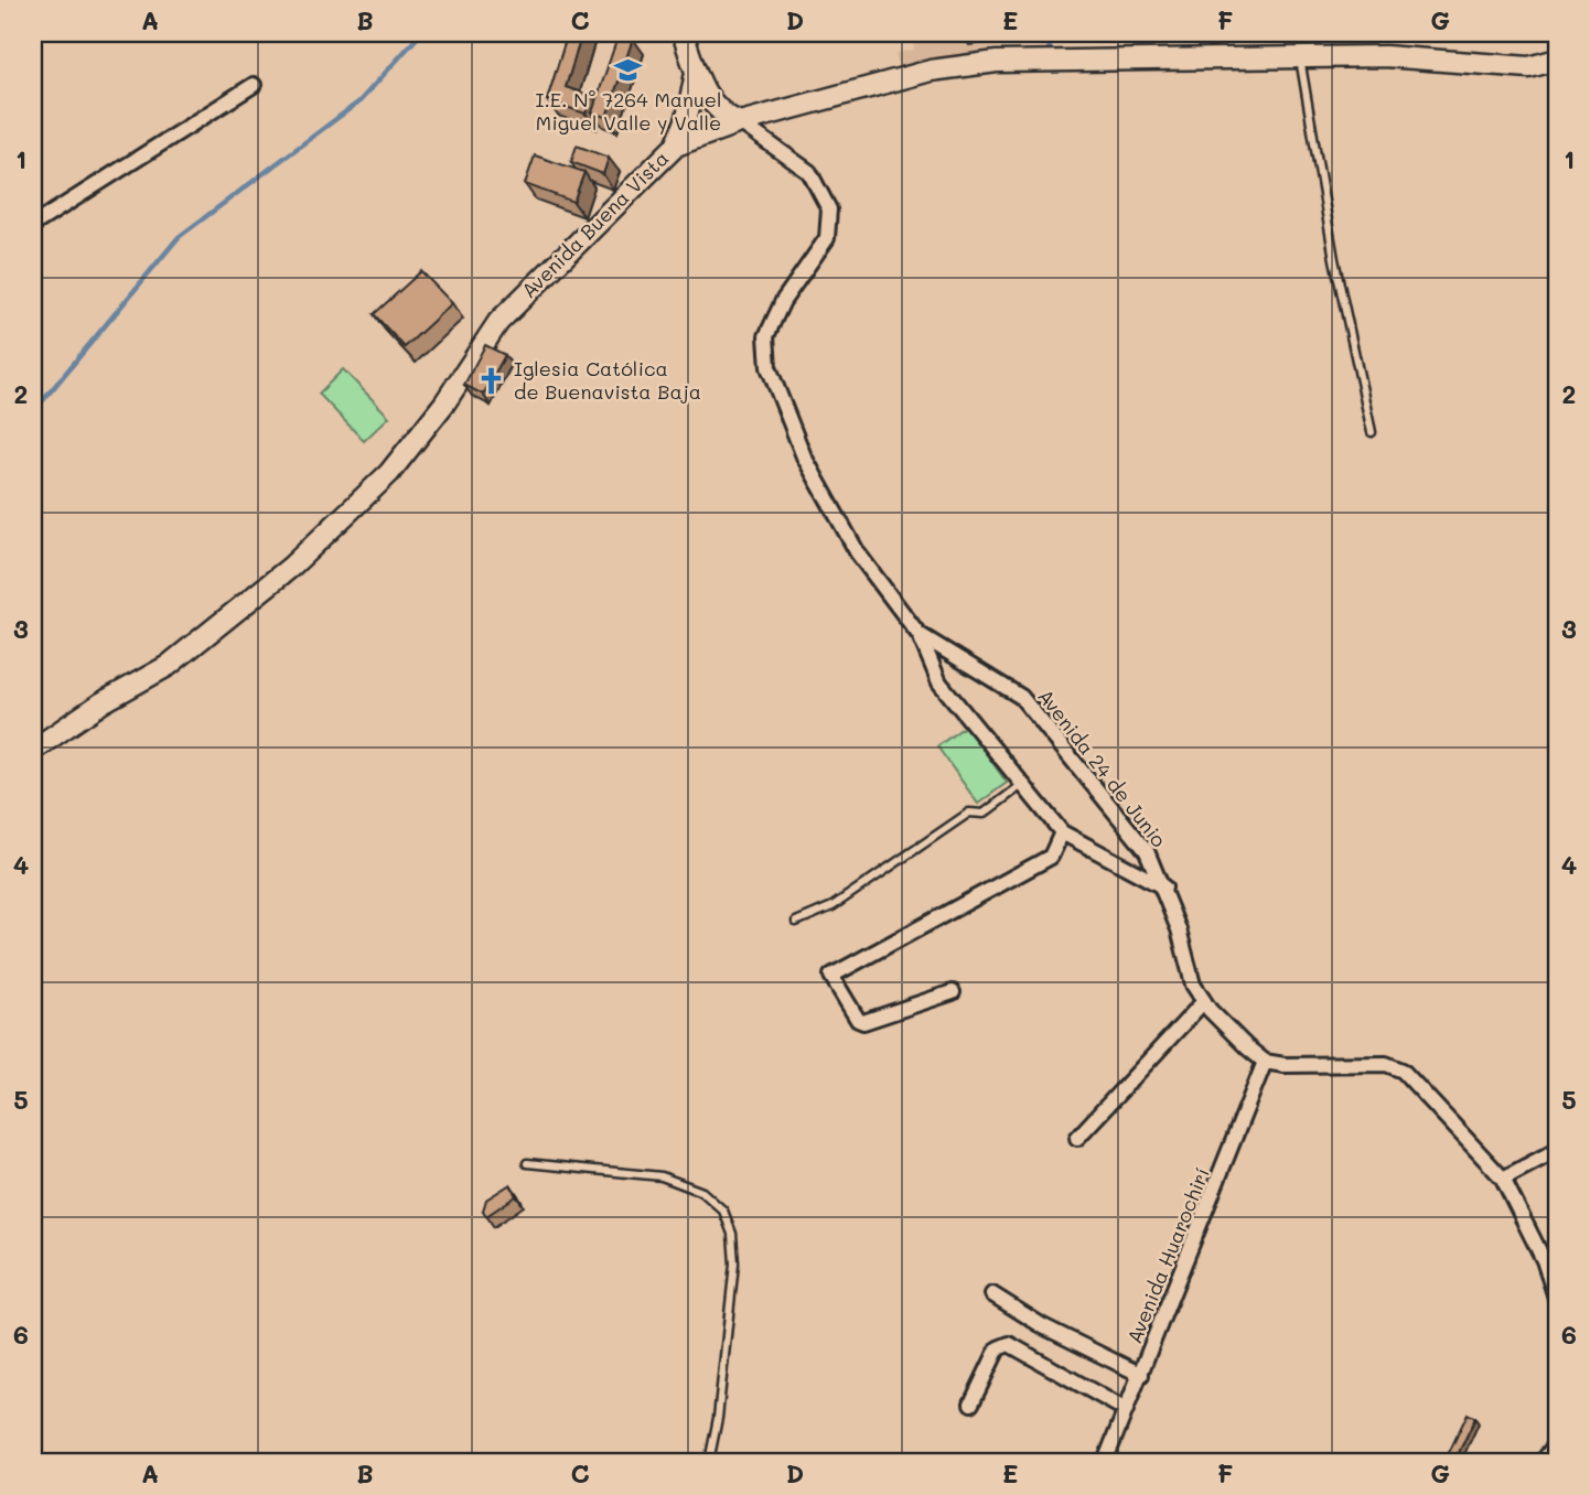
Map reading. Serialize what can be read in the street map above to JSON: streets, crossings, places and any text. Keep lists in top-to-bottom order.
{
  "streets": {
    "street": ["Avenida Buena Vista", "Avenida 24 de Junio", "Avenida Huarochirí"]
  },
  "crossings": [
    ["Avenida Buena Vista", "Avenida 24 de Junio"],
    ["Avenida 24 de Junio", "Avenida Huarochirí"]
  ],
  "places": {
    "school or university": ["I.E. N° 7264 Manuel Miguel Valle y Valle"],
    "church": ["Iglesia Católica de Buenavista Baja"]
  },
  "grid": {
    "columns": [
      "A",
      "B",
      "C",
      "D",
      "E",
      "F",
      "G"
    ],
    "rows": [
      "1",
      "2",
      "3",
      "4",
      "5",
      "6"
    ]
  }
}
